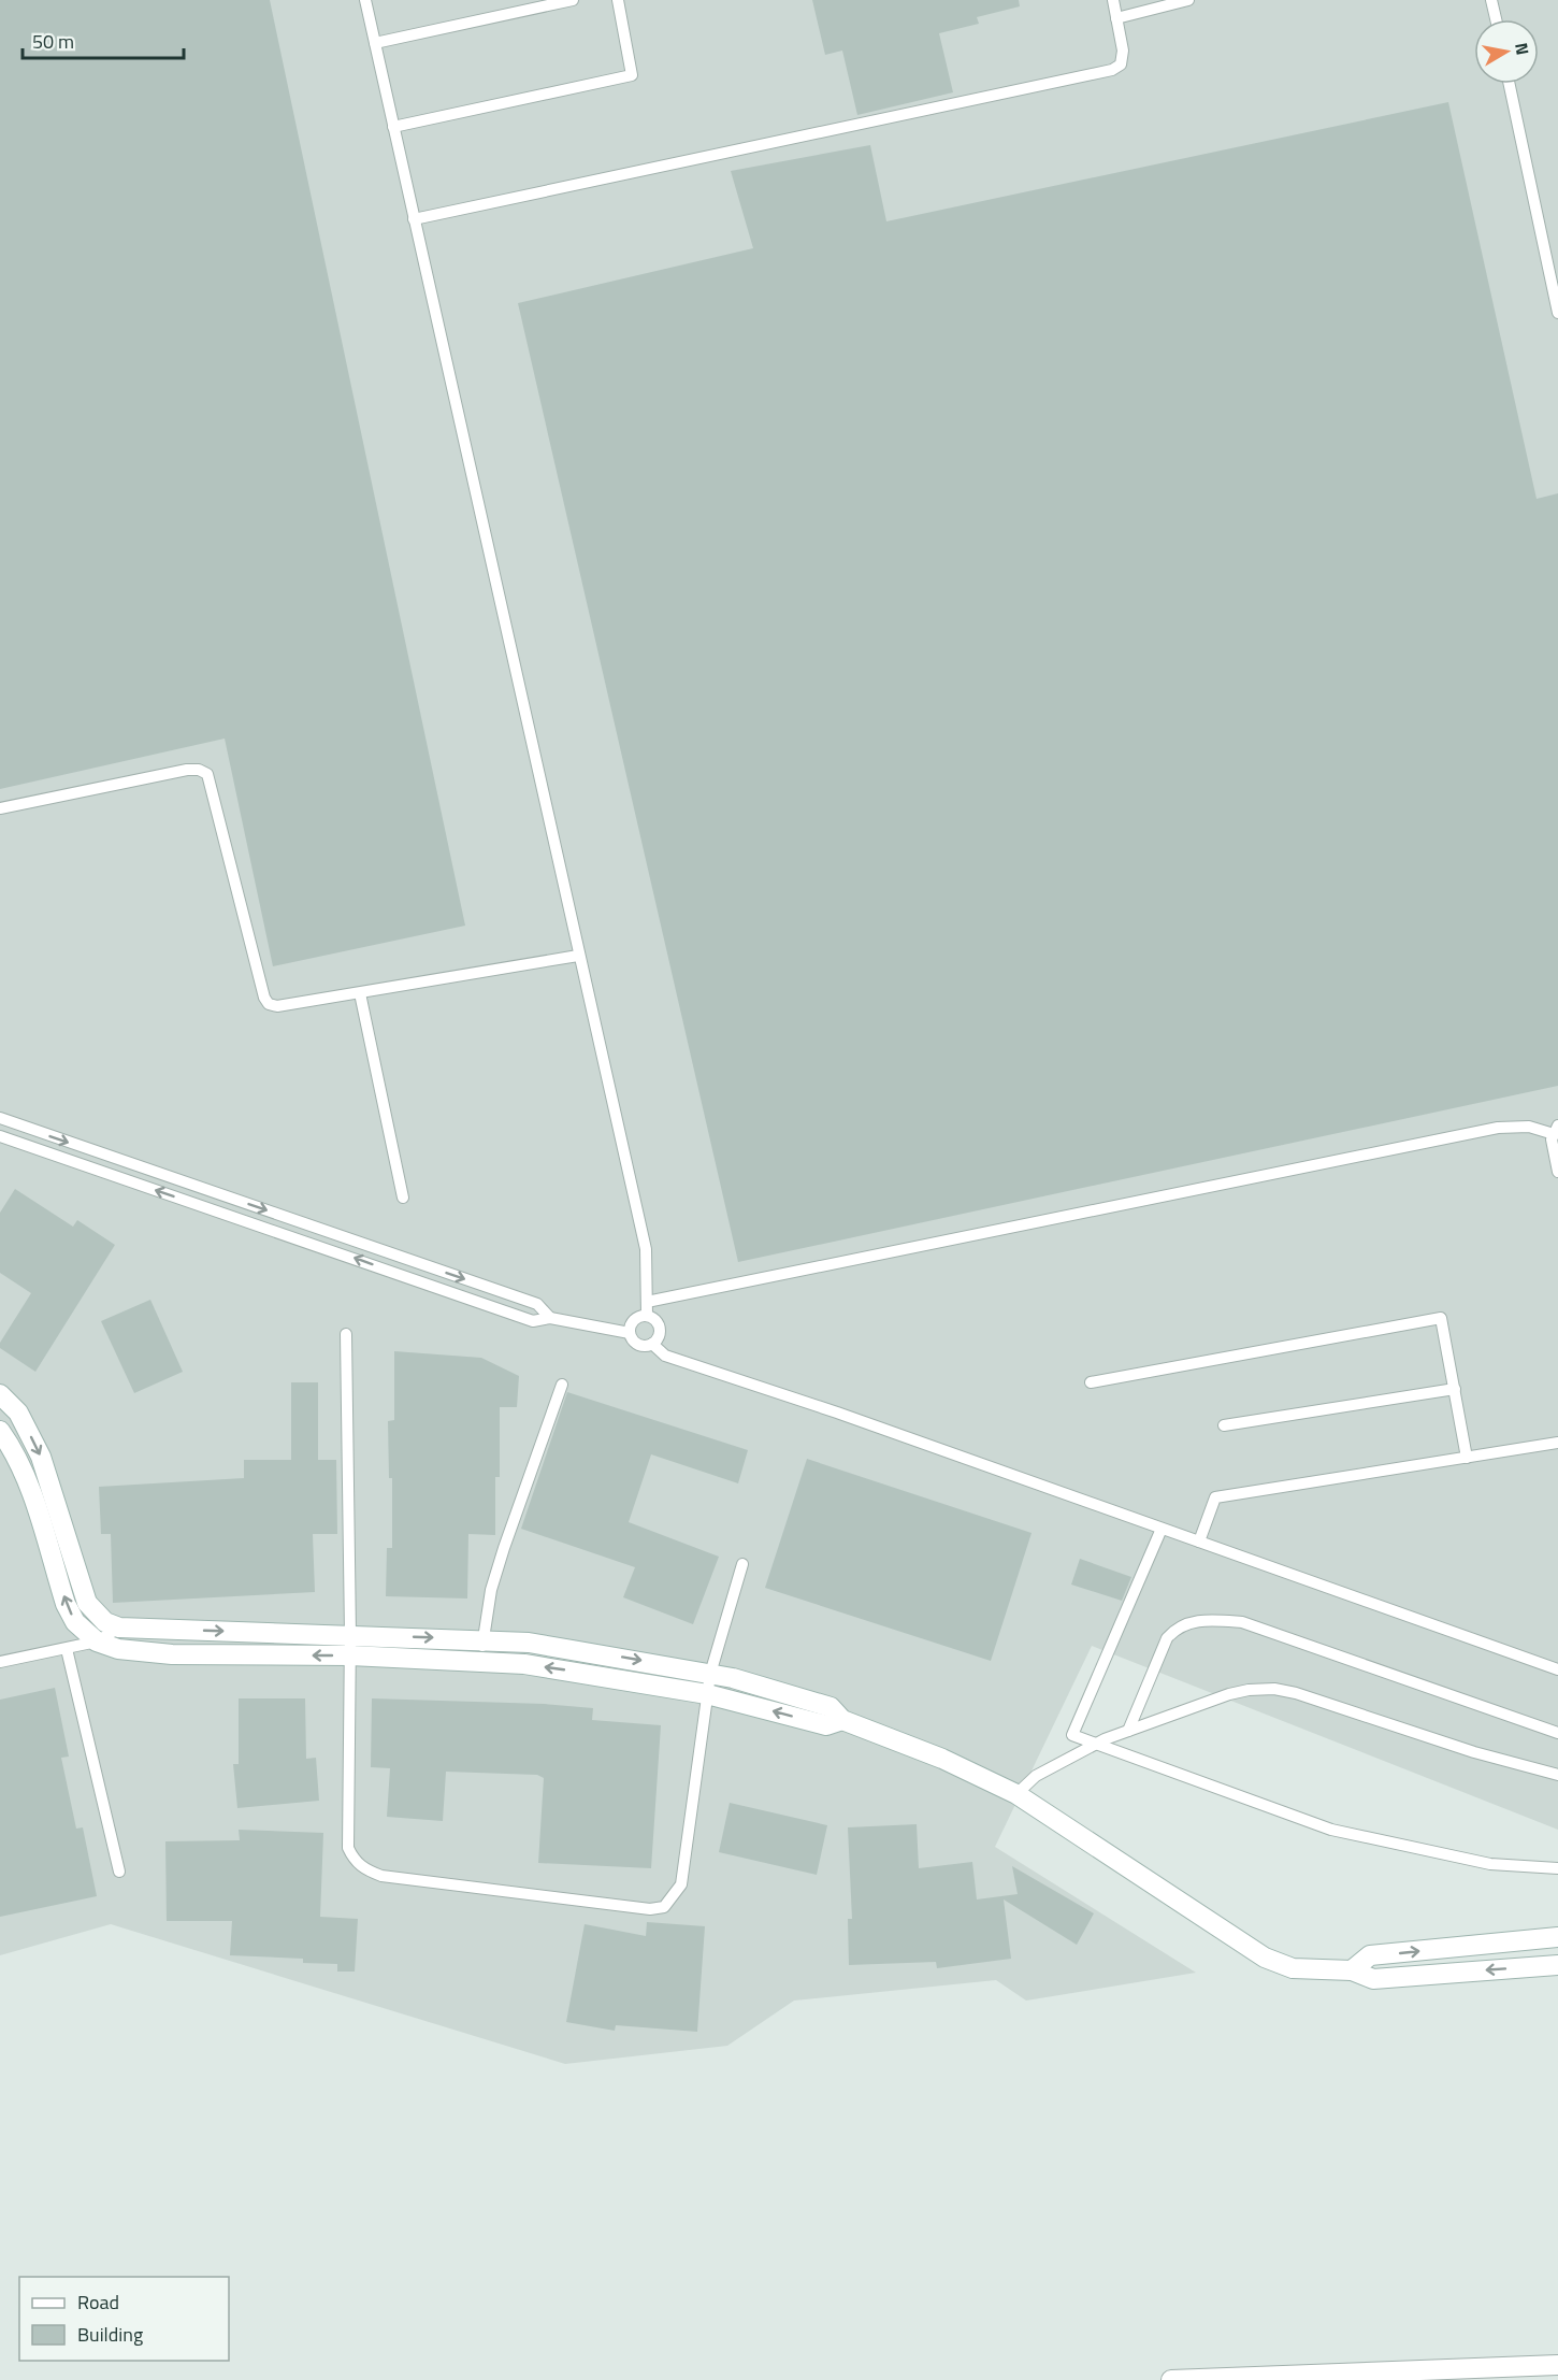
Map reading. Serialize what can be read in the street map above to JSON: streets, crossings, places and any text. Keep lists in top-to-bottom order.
{
  "legend": ["Road", "Building"],
  "scale_bar": "50 m",
  "north": "right"
}
